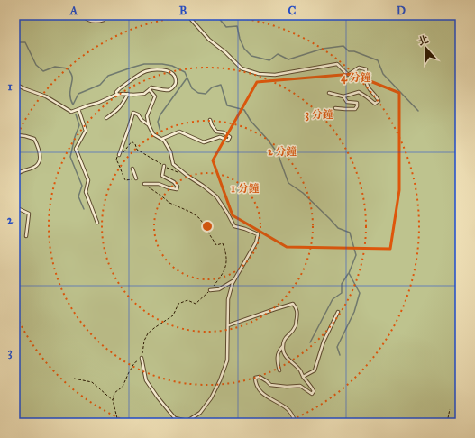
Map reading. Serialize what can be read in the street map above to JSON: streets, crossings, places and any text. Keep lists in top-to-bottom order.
{
  "north": "top",
  "grid": {
    "columns": [
      "A",
      "B",
      "C",
      "D"
    ],
    "rows": ["1", "2", "3"]
  },
  "rings": [
    "4 分鐘",
    "3 分鐘",
    "2 分鐘",
    "1 分鐘"
  ]
}
